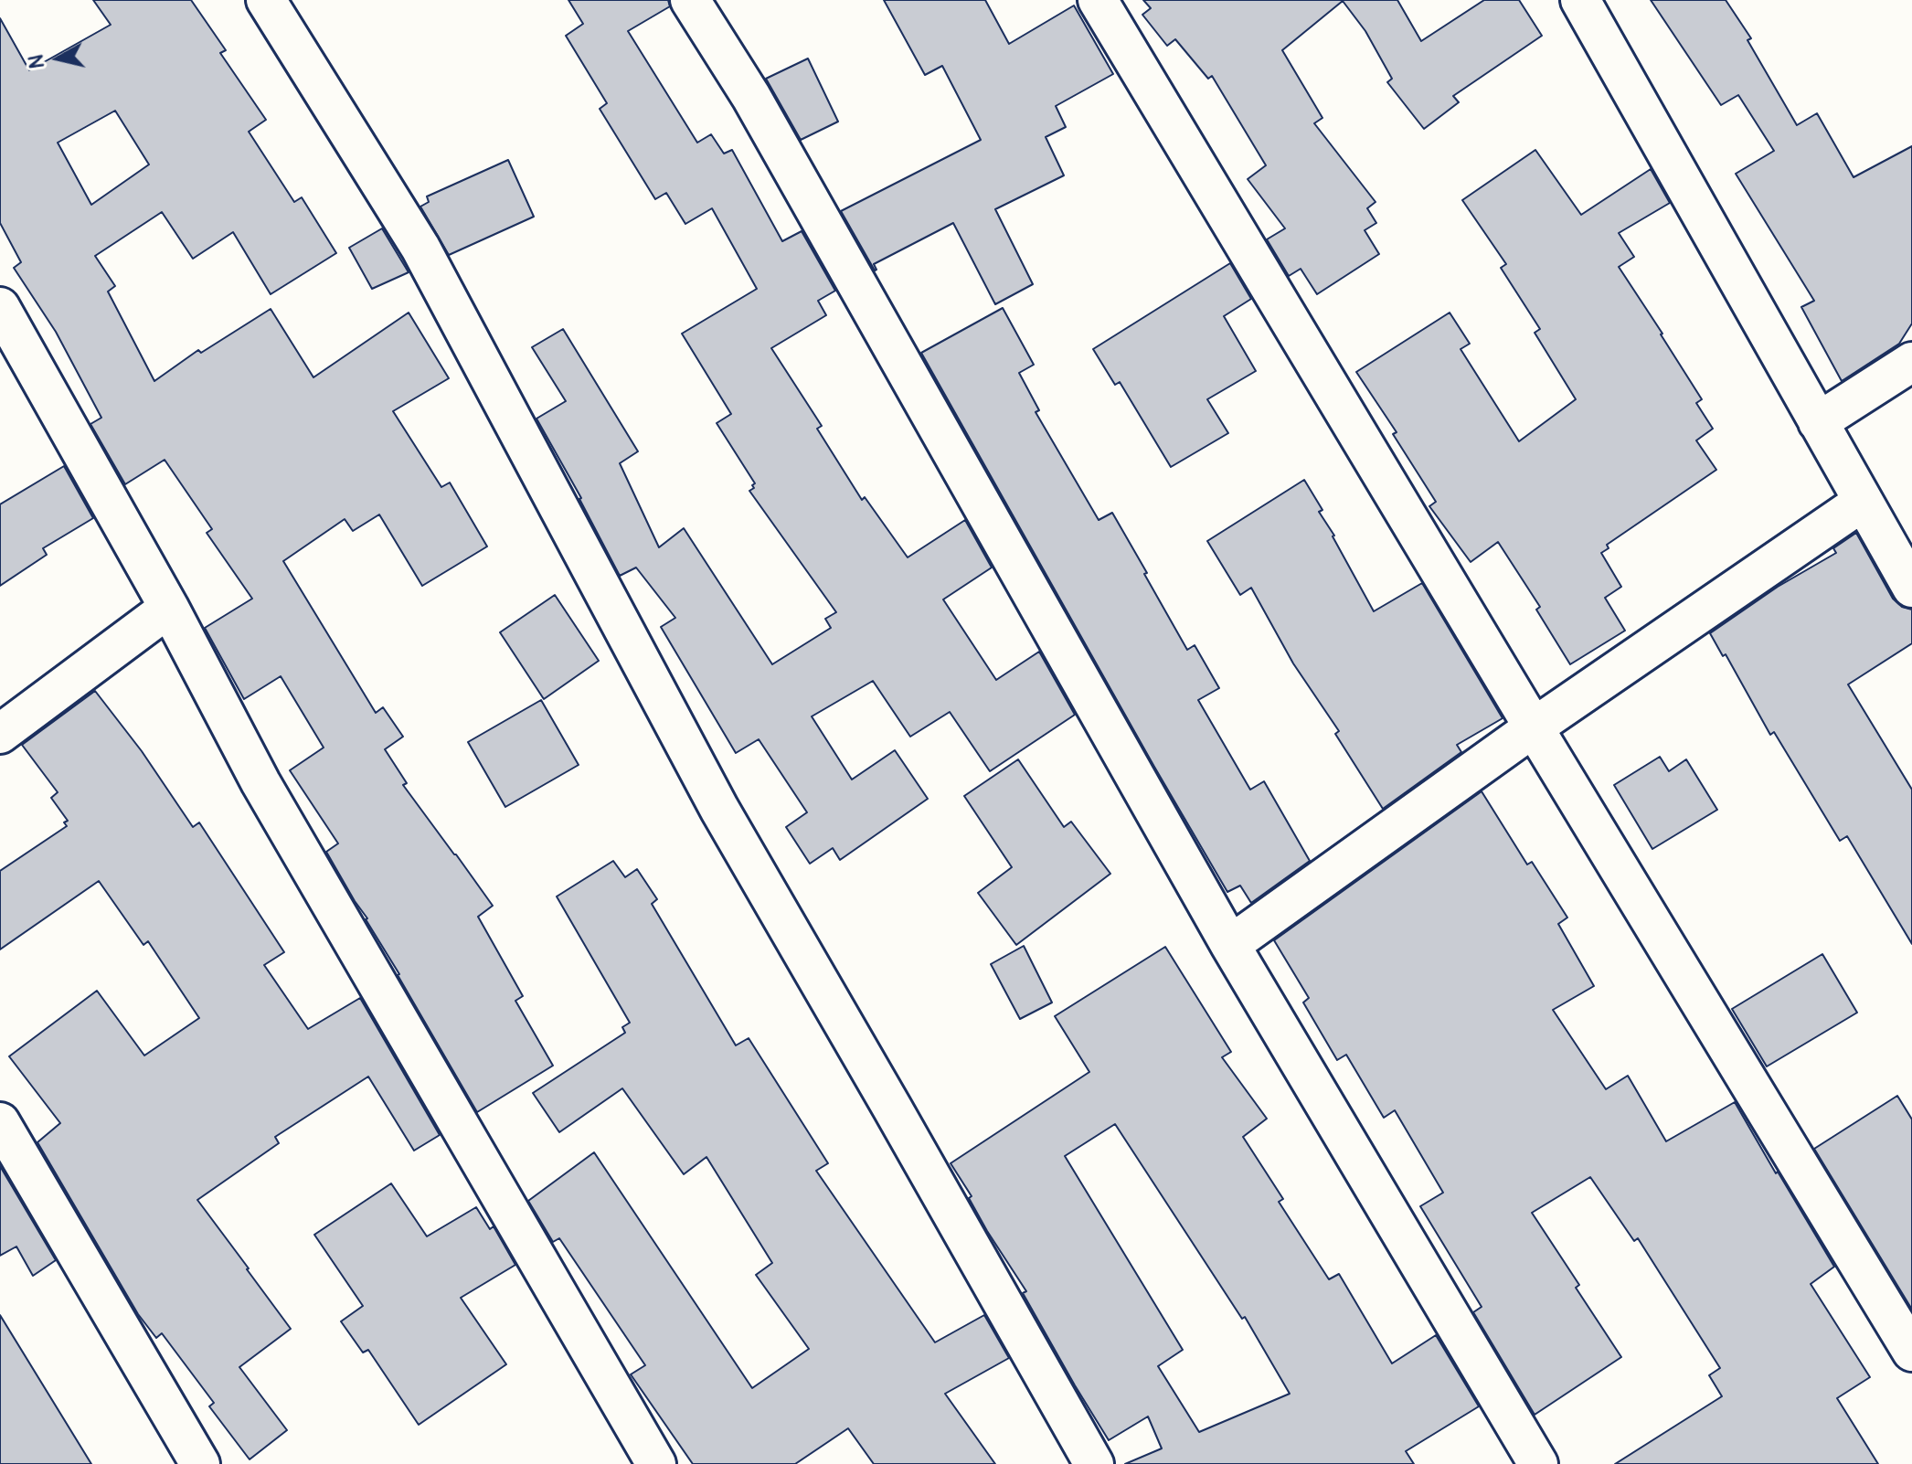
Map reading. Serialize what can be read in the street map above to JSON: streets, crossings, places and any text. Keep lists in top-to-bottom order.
{
  "north": "left"
}
